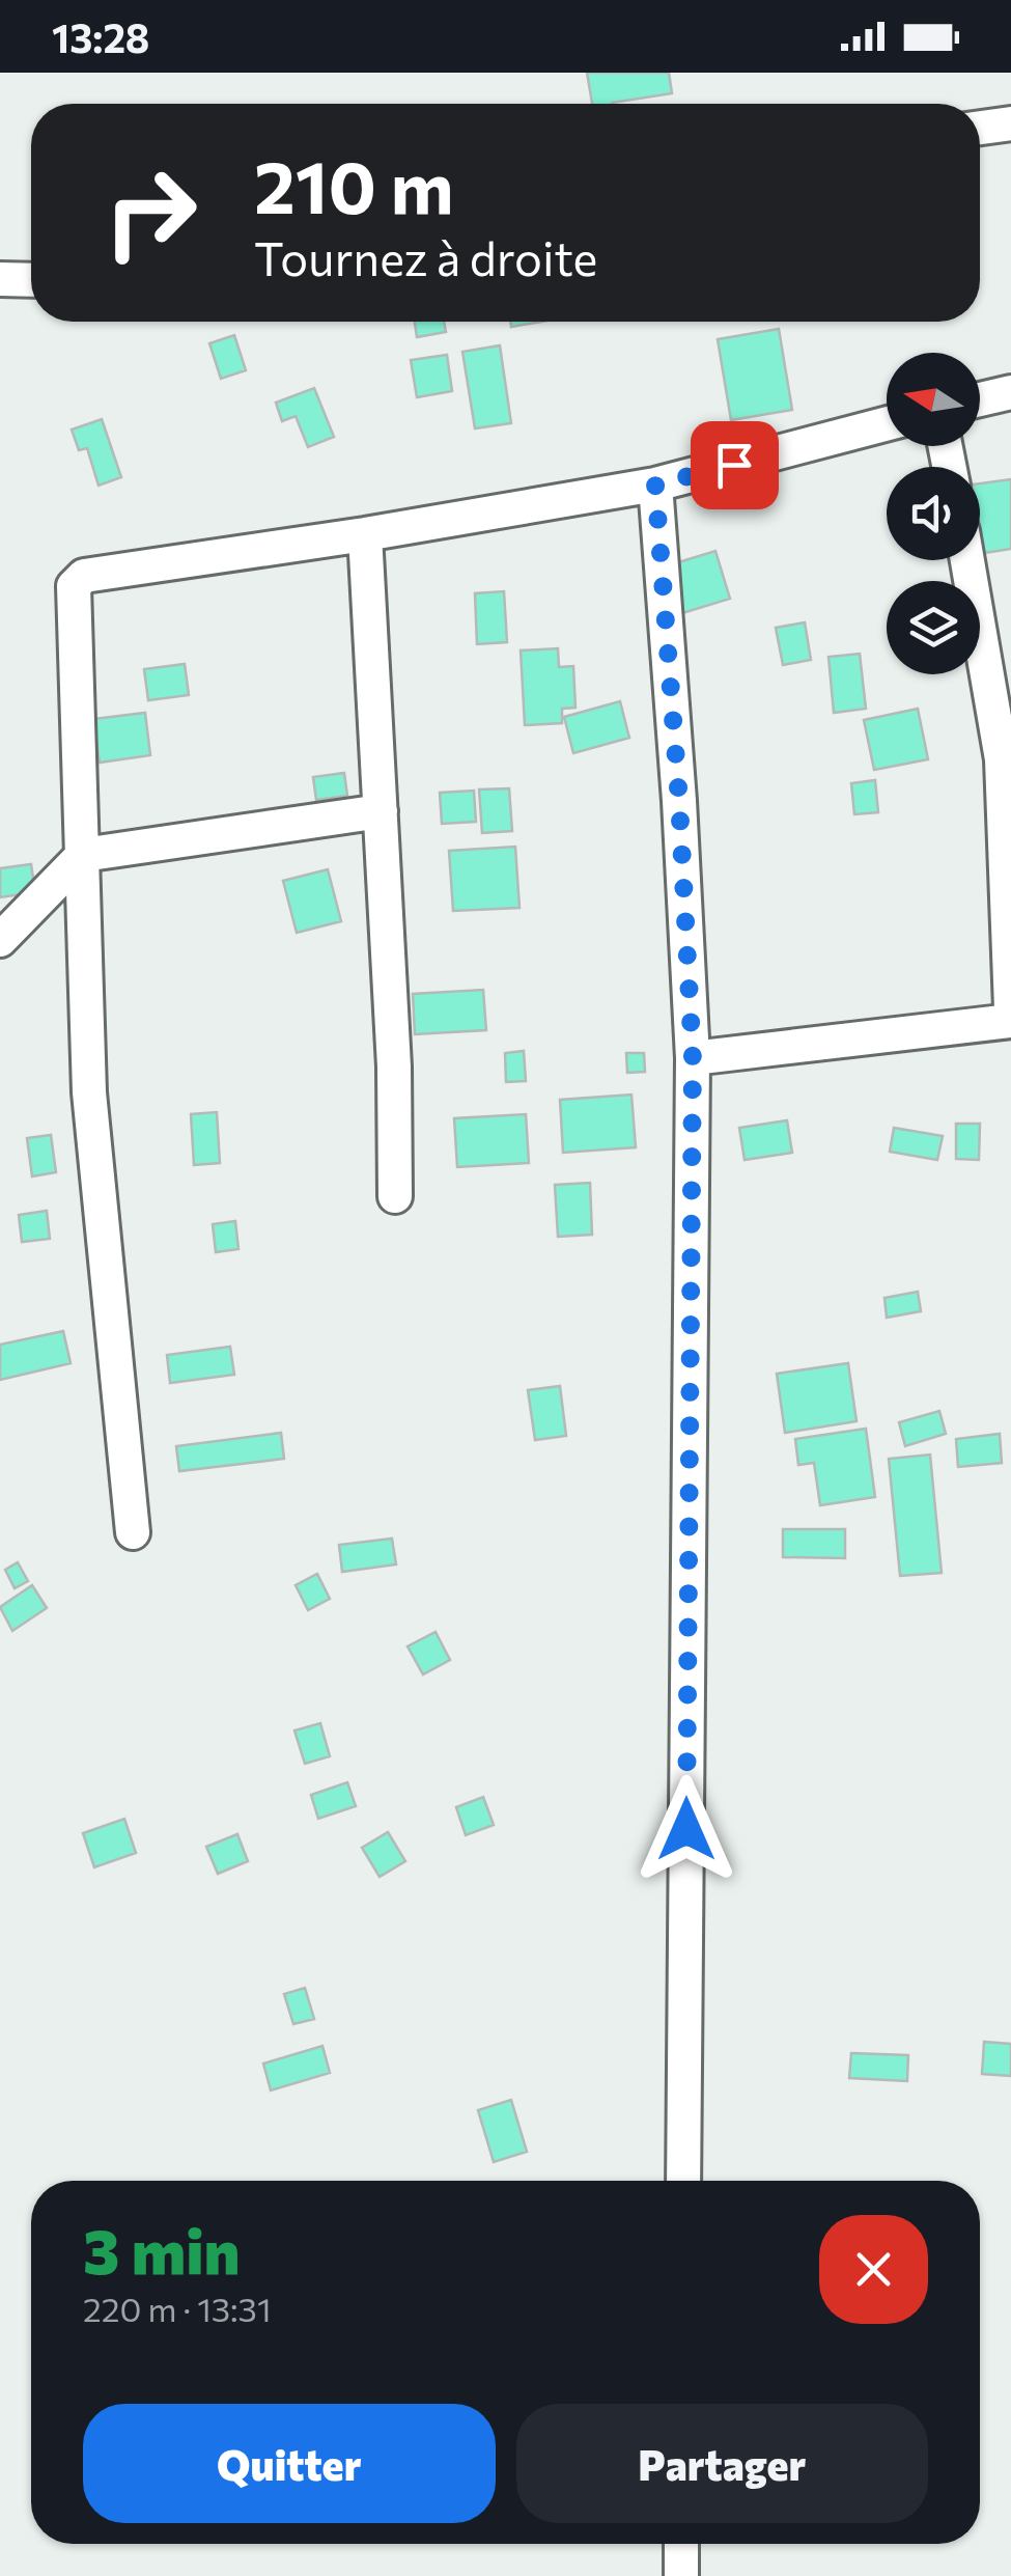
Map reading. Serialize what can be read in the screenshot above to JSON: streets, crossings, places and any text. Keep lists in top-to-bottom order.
{
  "north": "left",
  "page": {
    "status": "13:28",
    "turn": ["210 m", "Tournez à droite"],
    "heading": ["3 min", "220 m · 13:31"],
    "buttons": ["Quitter", "Partager"]
  }
}
